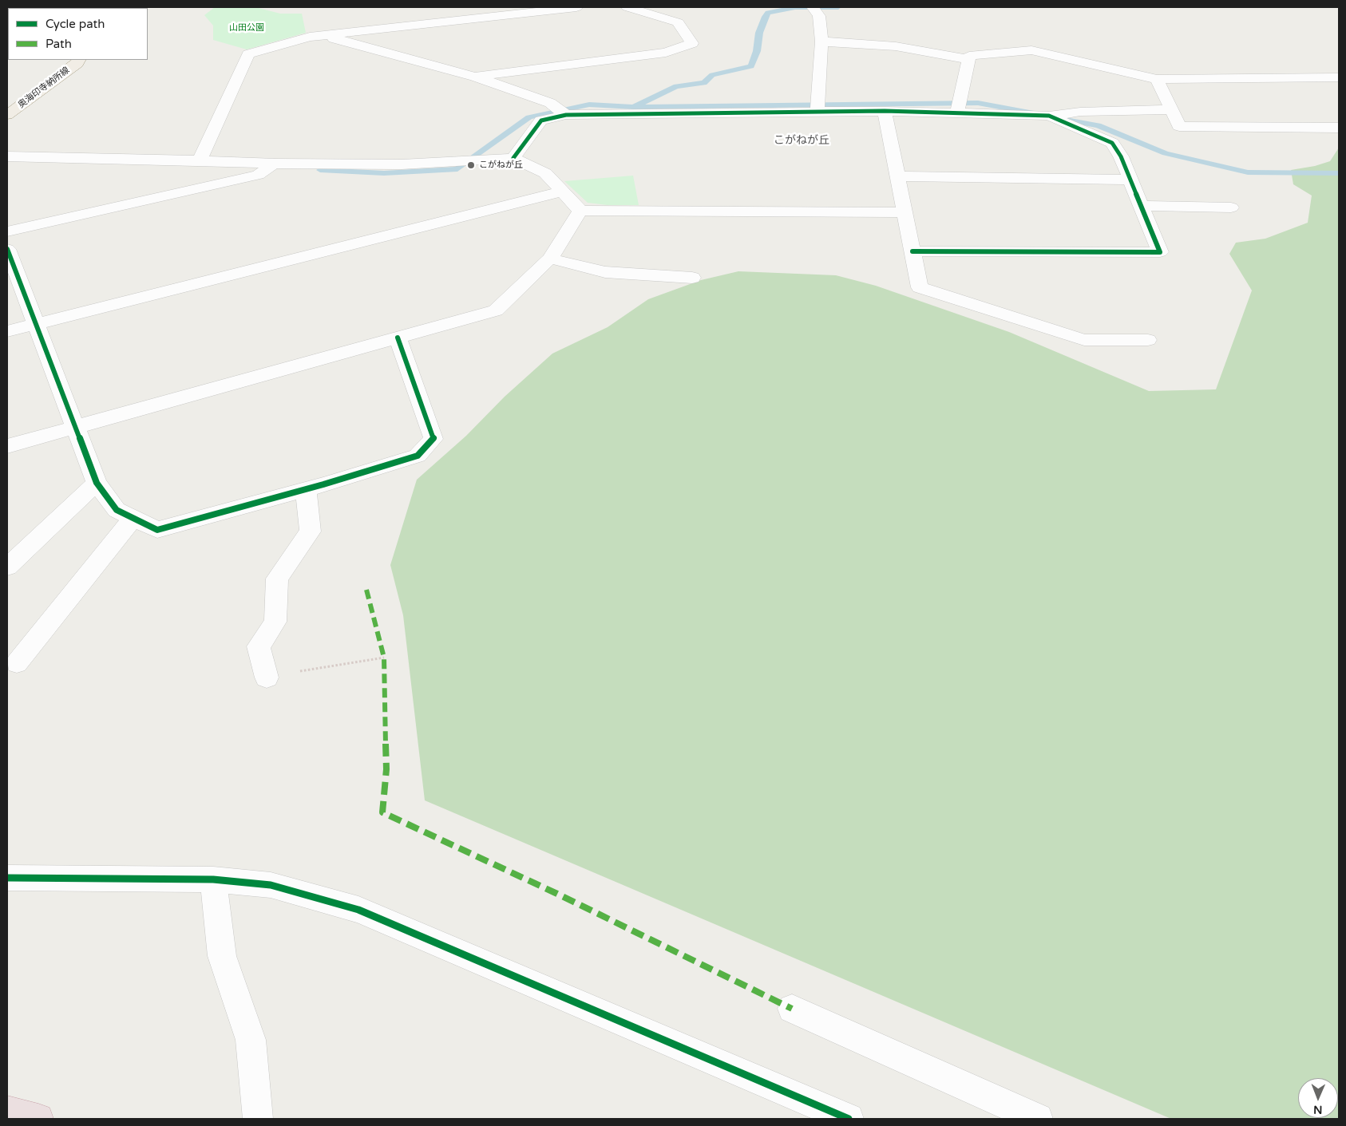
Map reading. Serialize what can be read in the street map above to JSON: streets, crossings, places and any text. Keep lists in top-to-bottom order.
{
  "streets": {
    "main road": ["奥海印寺納所線"]
  },
  "districts": ["こがねが丘"],
  "parks": ["山田公園"],
  "places": ["こがねが丘"],
  "legend": ["Cycle path", "Path"],
  "north": "bottom"
}
